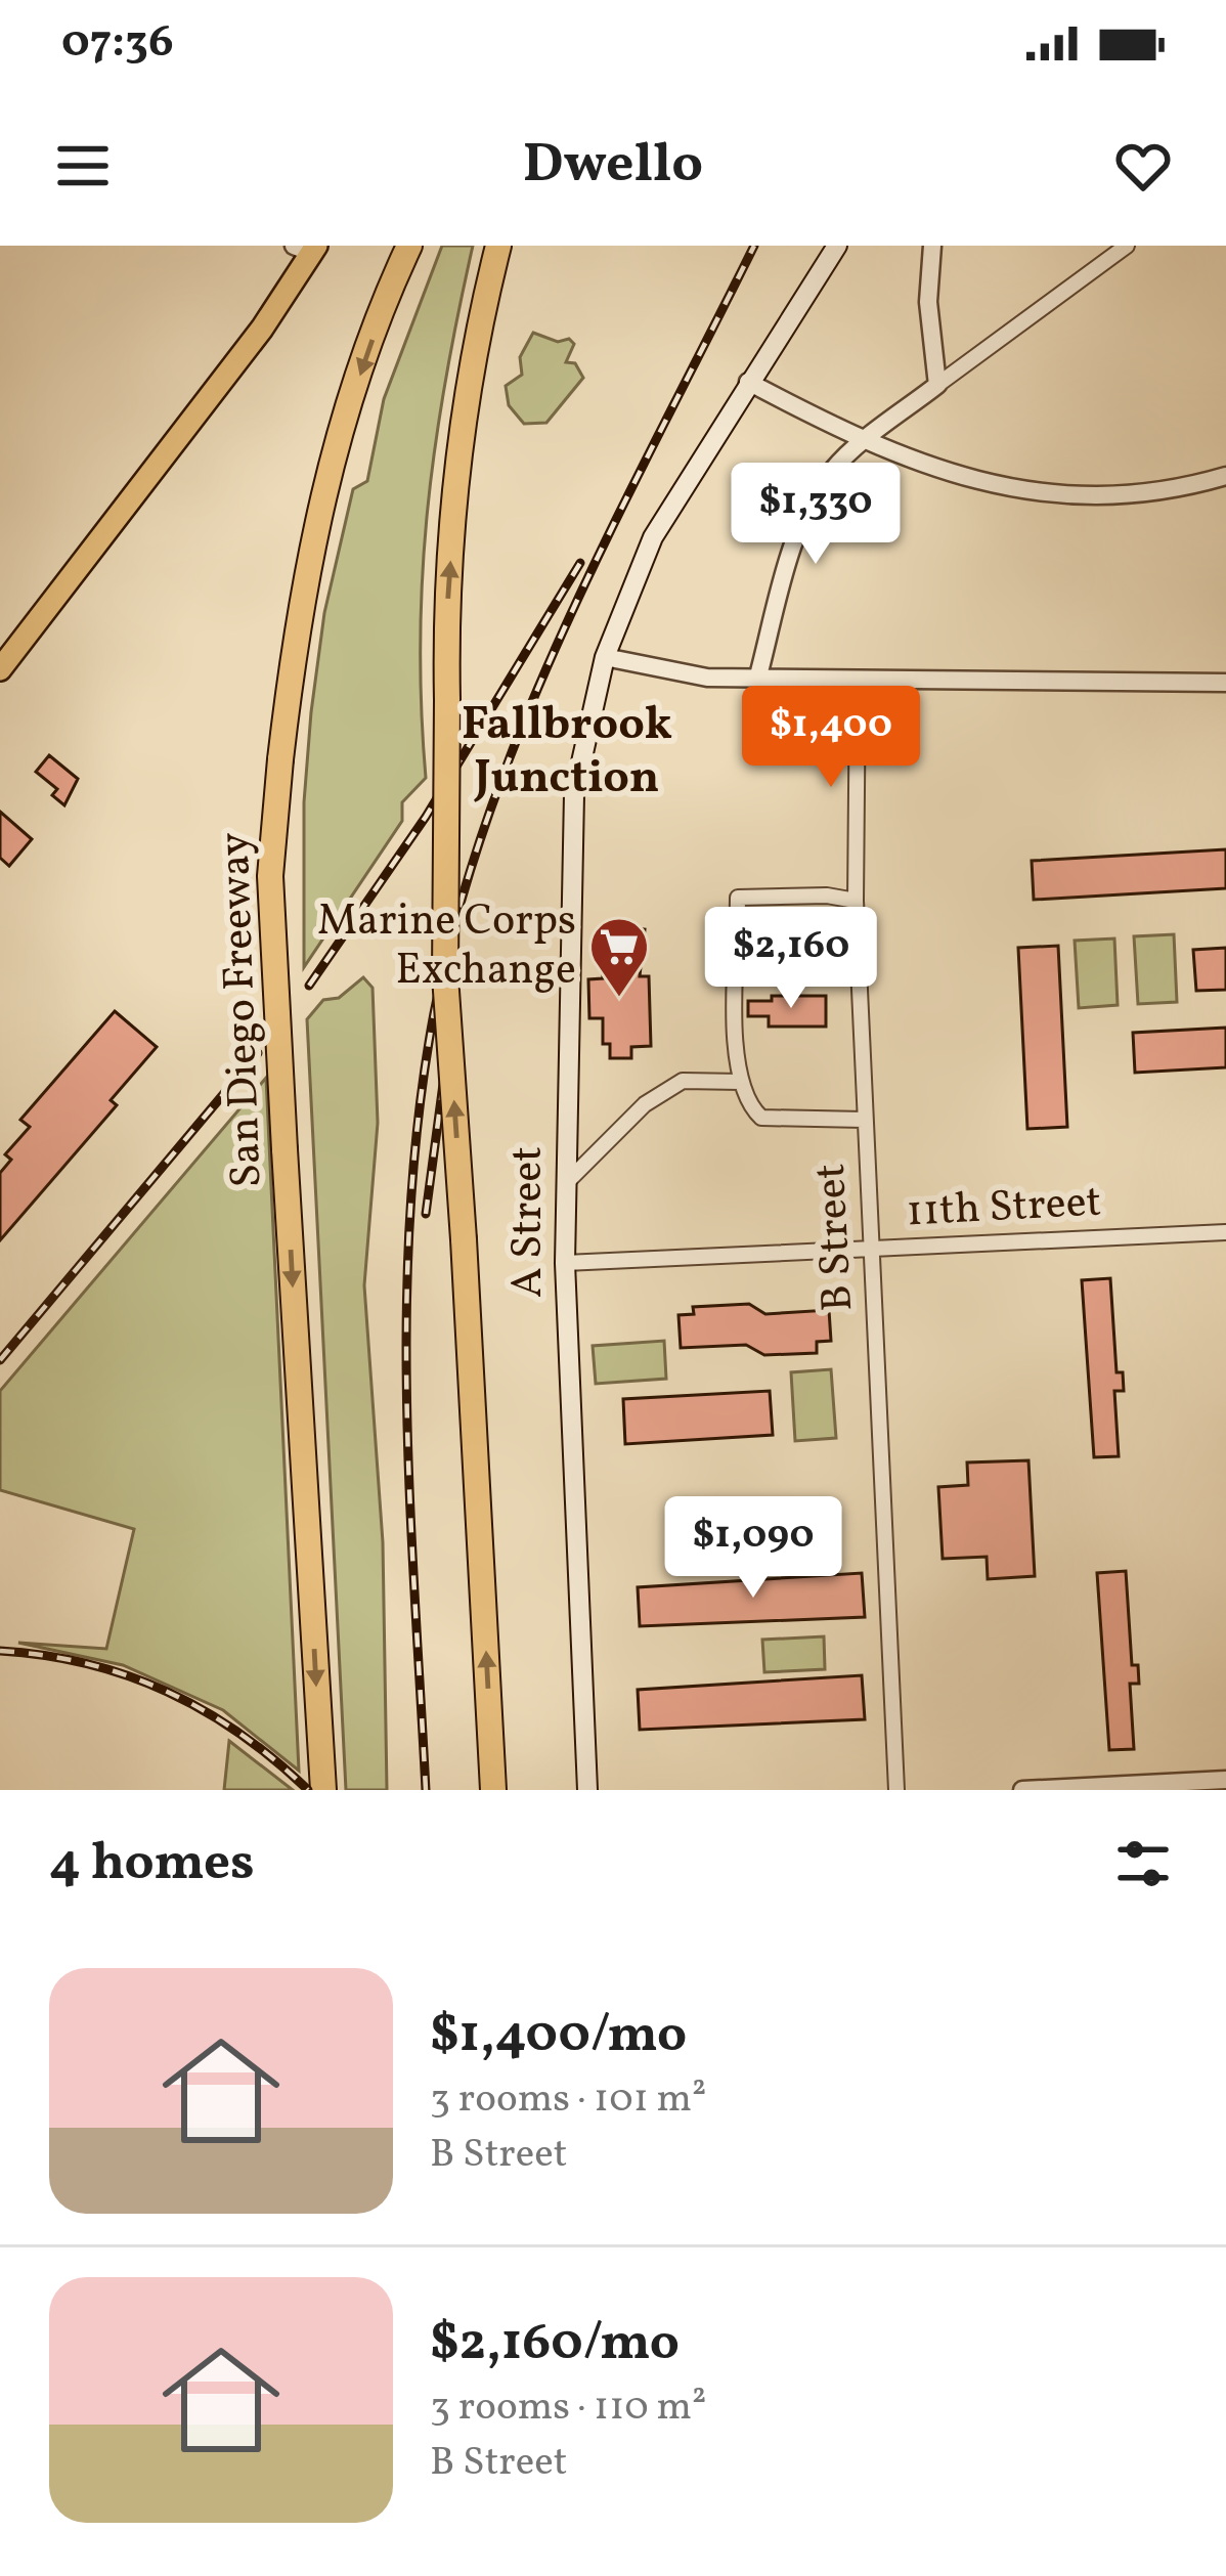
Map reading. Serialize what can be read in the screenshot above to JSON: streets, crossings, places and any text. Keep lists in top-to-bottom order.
{
  "streets": {
    "highway": ["San Diego Freeway"],
    "main road": ["A Street"],
    "street": ["11th Street", "B Street"]
  },
  "crossings": [
    ["11th Street", "A Street"],
    ["11th Street", "B Street"]
  ],
  "districts": ["Fallbrook Junction"],
  "places": {
    "supermarket": ["Marine Corps Exchange"]
  },
  "page": {
    "status": "07:36",
    "header": "Dwello",
    "price": [
      "$1,330",
      "$1,400",
      "$2,160",
      "$1,090"
    ],
    "heading": "4 homes",
    "list": [
      {
        "name": "$1,400/mo",
        "note": "3 rooms · 101 m² · B Street"
      },
      {
        "name": "$2,160/mo",
        "note": "3 rooms · 110 m² · B Street"
      }
    ]
  }
}
